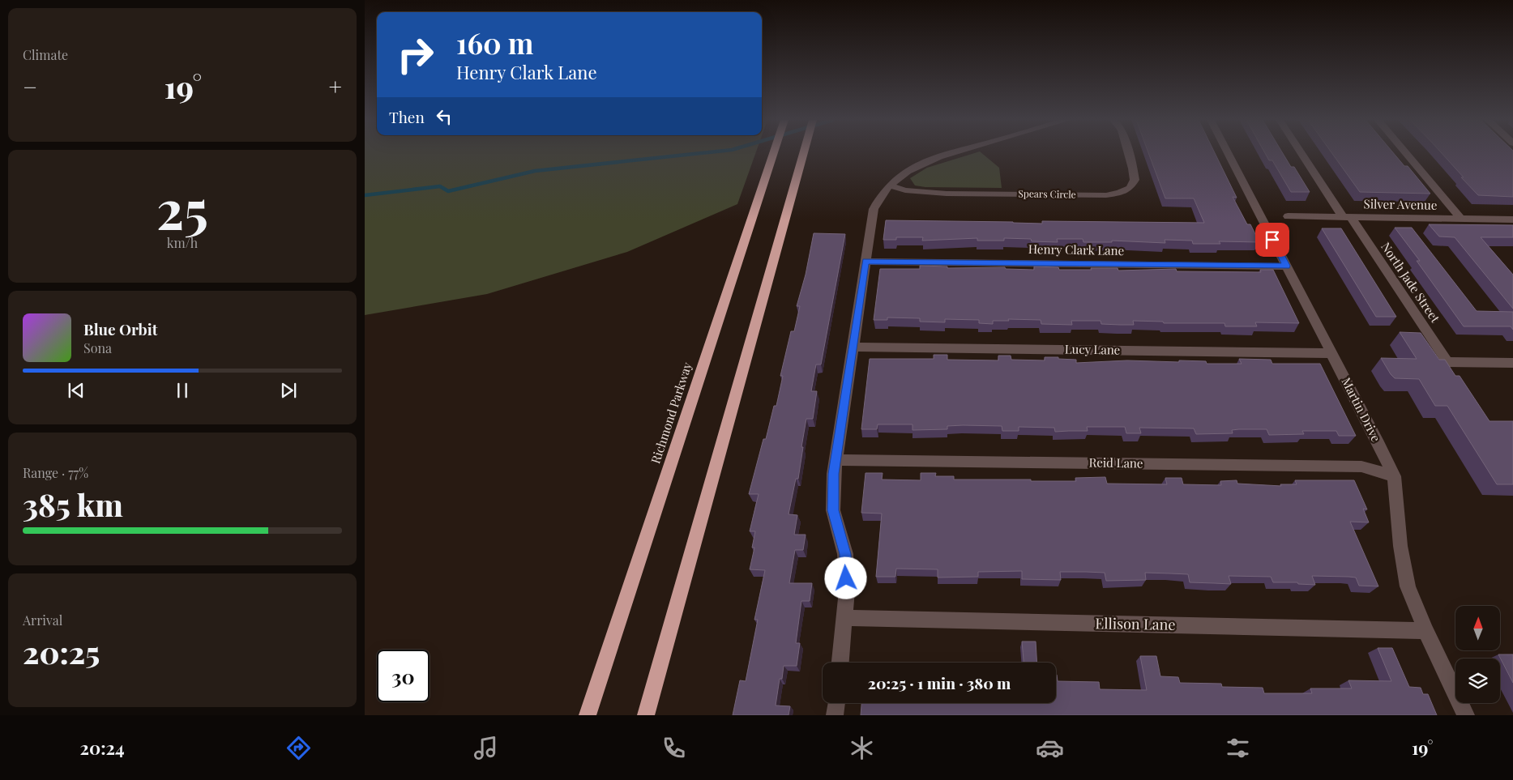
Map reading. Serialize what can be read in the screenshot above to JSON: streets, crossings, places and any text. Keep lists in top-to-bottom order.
{
  "streets": {
    "highway": ["Richmond Parkway"],
    "street": [
      "Spears Circle",
      "Silver Avenue",
      "Henry Clark Lane",
      "North Jade Street",
      "Lucy Lane",
      "Martin Drive",
      "Reid Lane",
      "Ellison Lane"
    ]
  },
  "crossings": [
    ["Silver Avenue", "North Jade Street"],
    ["Henry Clark Lane", "Martin Drive"],
    ["Lucy Lane", "Martin Drive"],
    ["Martin Drive", "Reid Lane"],
    ["Martin Drive", "Ellison Lane"]
  ],
  "north": "top",
  "page": {
    "tile": [
      "Climate",
      ["25", "km/h"],
      ["Range · 77%", "385 km"],
      ["Arrival", "20:25"]
    ],
    "turn": ["160 m", "Henry Clark Lane"],
    "heat": ["−", "19°", "+"],
    "then": "Then",
    "song": ["Blue Orbit", "Sona"],
    "limit": "30",
    "trip": "20:25 · 1 min · 380 m",
    "tabs": ["20:24", "19°"]
  }
}
